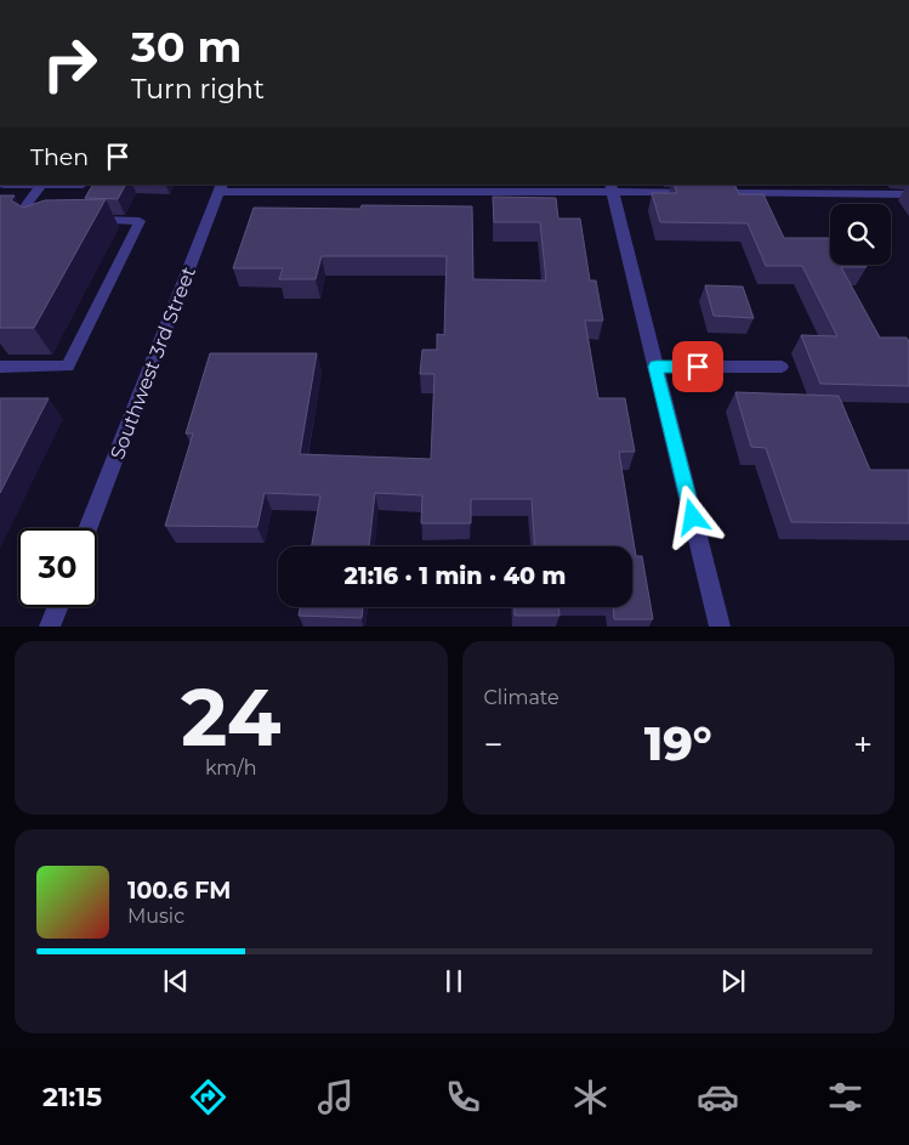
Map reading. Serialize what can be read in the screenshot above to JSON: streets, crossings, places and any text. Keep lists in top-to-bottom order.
{
  "streets": {
    "street": ["Southwest 3rd Street"]
  },
  "page": {
    "turn": ["30 m", "Turn right"],
    "then": "Then",
    "limit": "30",
    "trip": "21:16 · 1 min · 40 m",
    "tile": [
      ["24", "km/h"],
      "Climate"
    ],
    "heat": ["−", "19°", "+"],
    "song": ["100.6 FM", "Music"],
    "tabs": "21:15"
  }
}
